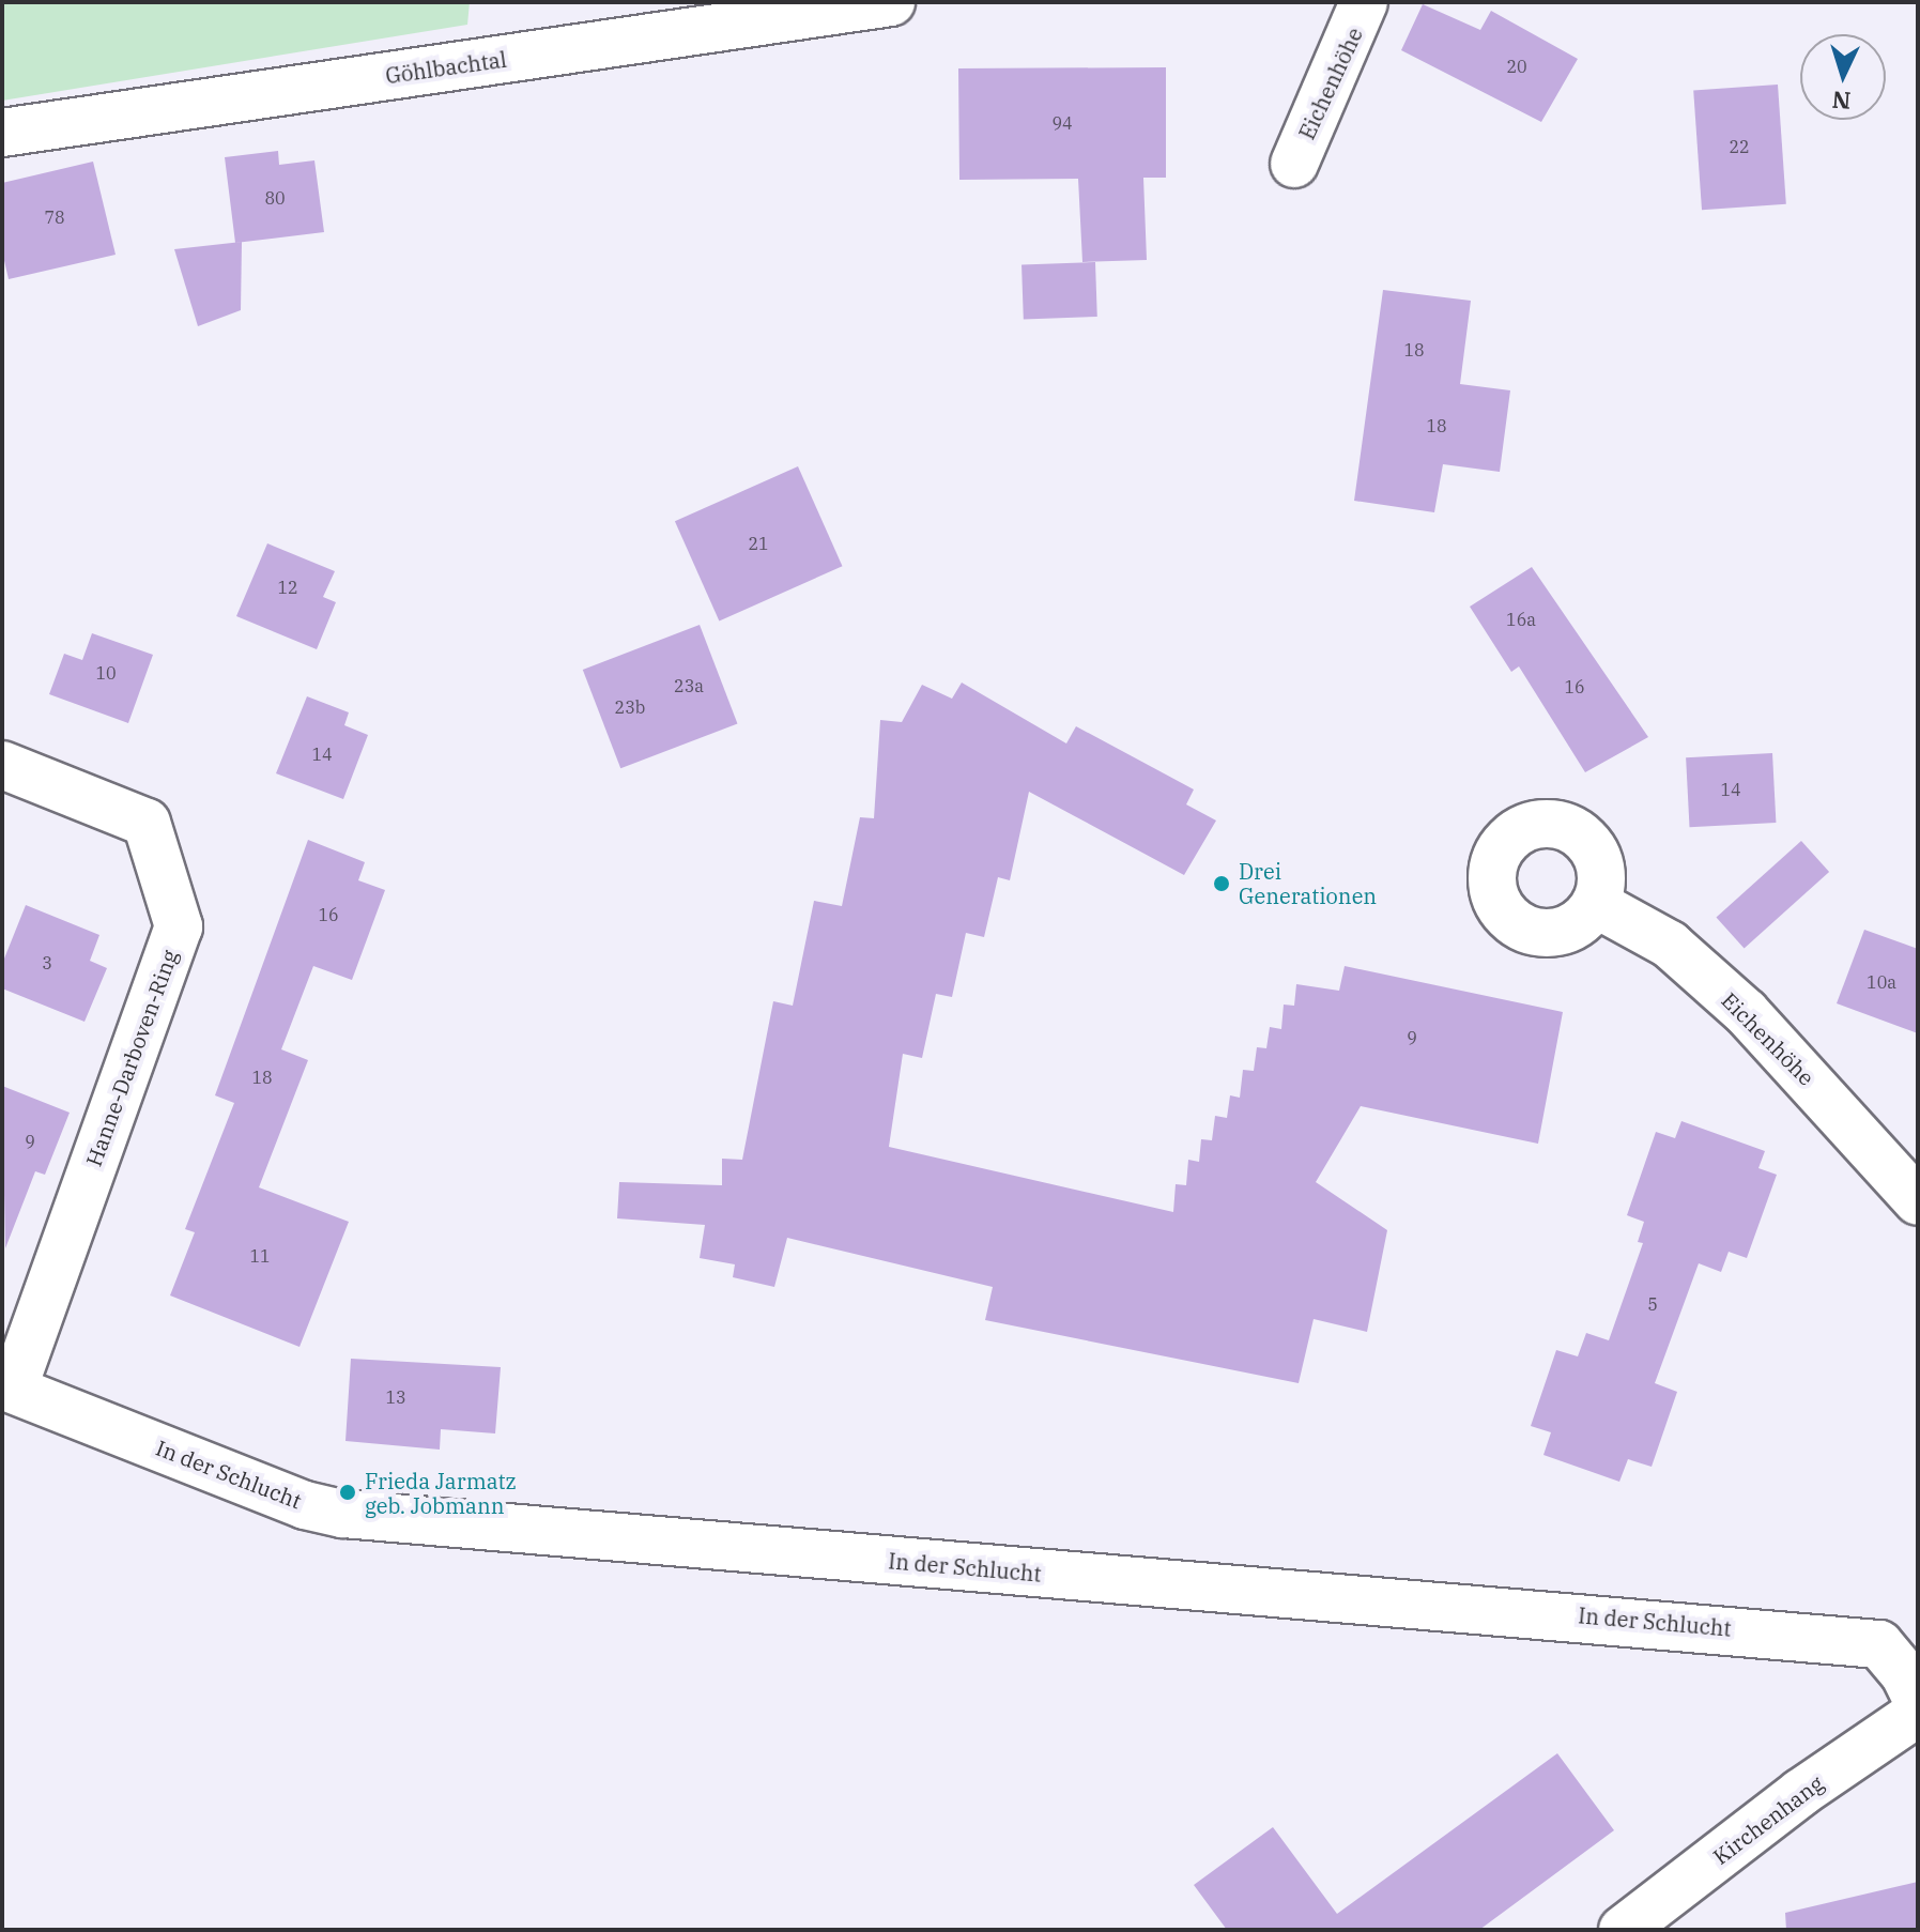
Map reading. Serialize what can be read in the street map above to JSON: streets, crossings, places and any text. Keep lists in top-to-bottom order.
{
  "streets": {
    "street": [
      "Göhlbachtal",
      "Eichenhöhe",
      "Hanne-Darboven-Ring",
      "In der Schlucht",
      "Kirchenhang"
    ]
  },
  "crossings": [
    ["Hanne-Darboven-Ring", "In der Schlucht"]
  ],
  "places": ["Drei Generationen", "Frieda Jarmatz geb. Jobmann"],
  "house_numbers": [
    "20",
    "94",
    "22",
    "80",
    "78",
    "18",
    "18",
    "21",
    "12",
    "16a",
    "10",
    "23a",
    "16",
    "23b",
    "14",
    "14",
    "16",
    "3",
    "10a",
    "9",
    "18",
    "9",
    "11",
    "5",
    "13"
  ],
  "north": "bottom"
}
